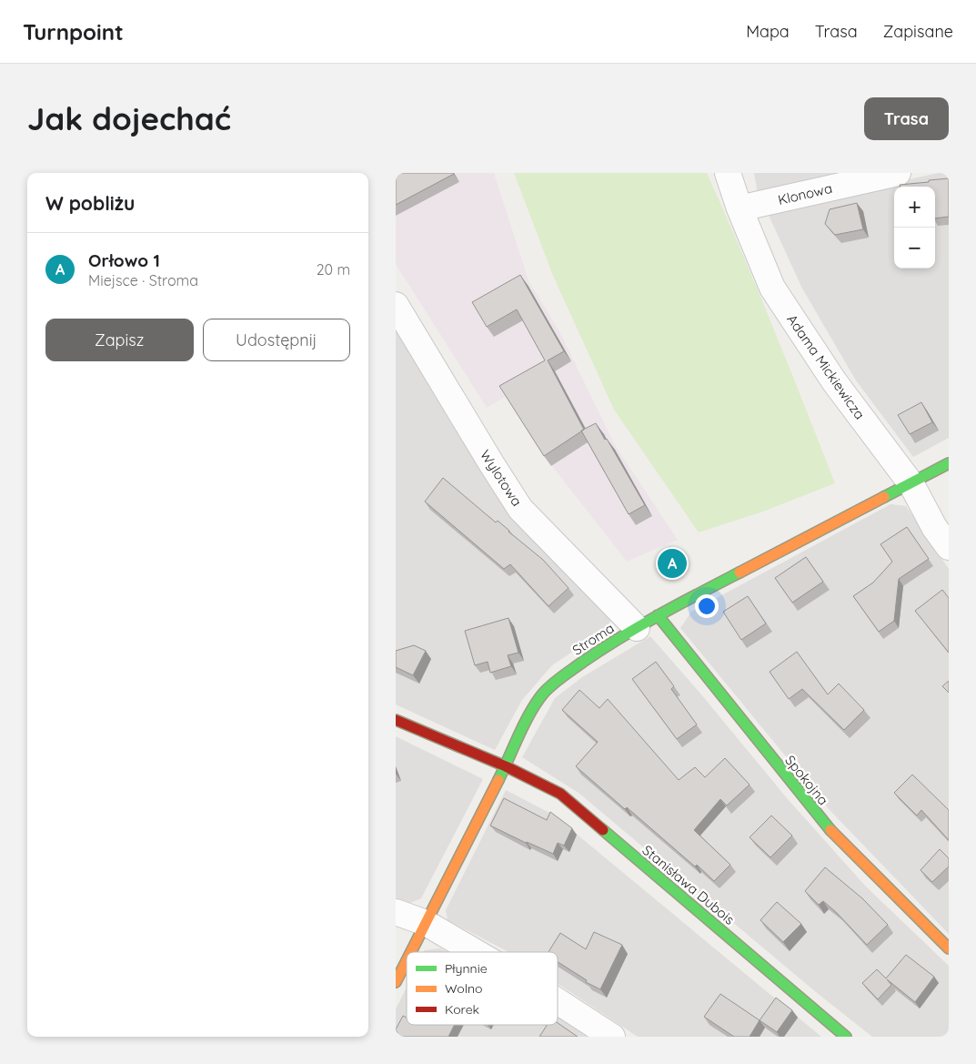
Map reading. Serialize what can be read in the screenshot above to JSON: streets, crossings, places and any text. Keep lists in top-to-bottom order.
{
  "streets": {
    "street": [
      "Klonowa",
      "Adama Mickiewicza",
      "Wylotowa",
      "Stroma",
      "Spokojna",
      "Stanisława Dubois"
    ]
  },
  "crossings": [
    ["Klonowa", "Adama Mickiewicza"],
    ["Adama Mickiewicza", "Stroma"],
    ["Wylotowa", "Stroma"],
    ["Wylotowa", "Spokojna"],
    ["Stroma", "Spokojna"],
    ["Stroma", "Stanisława Dubois"]
  ],
  "legend": ["Płynnie", "Wolno", "Korek"],
  "page": {
    "header": "Turnpoint",
    "nav": ["Mapa", "Trasa", "Zapisane"],
    "buttons": [
      "Trasa",
      ["Zapisz", "Udostępnij"]
    ],
    "title": "Jak dojechać",
    "heading": "W pobliżu",
    "map_buttons": ["+", "−"],
    "list": [
      {
        "mark": "A",
        "name": "Orłowo 1",
        "note": "Miejsce · Stroma",
        "value": "20 m"
      }
    ],
    "pins": "A"
  }
}
